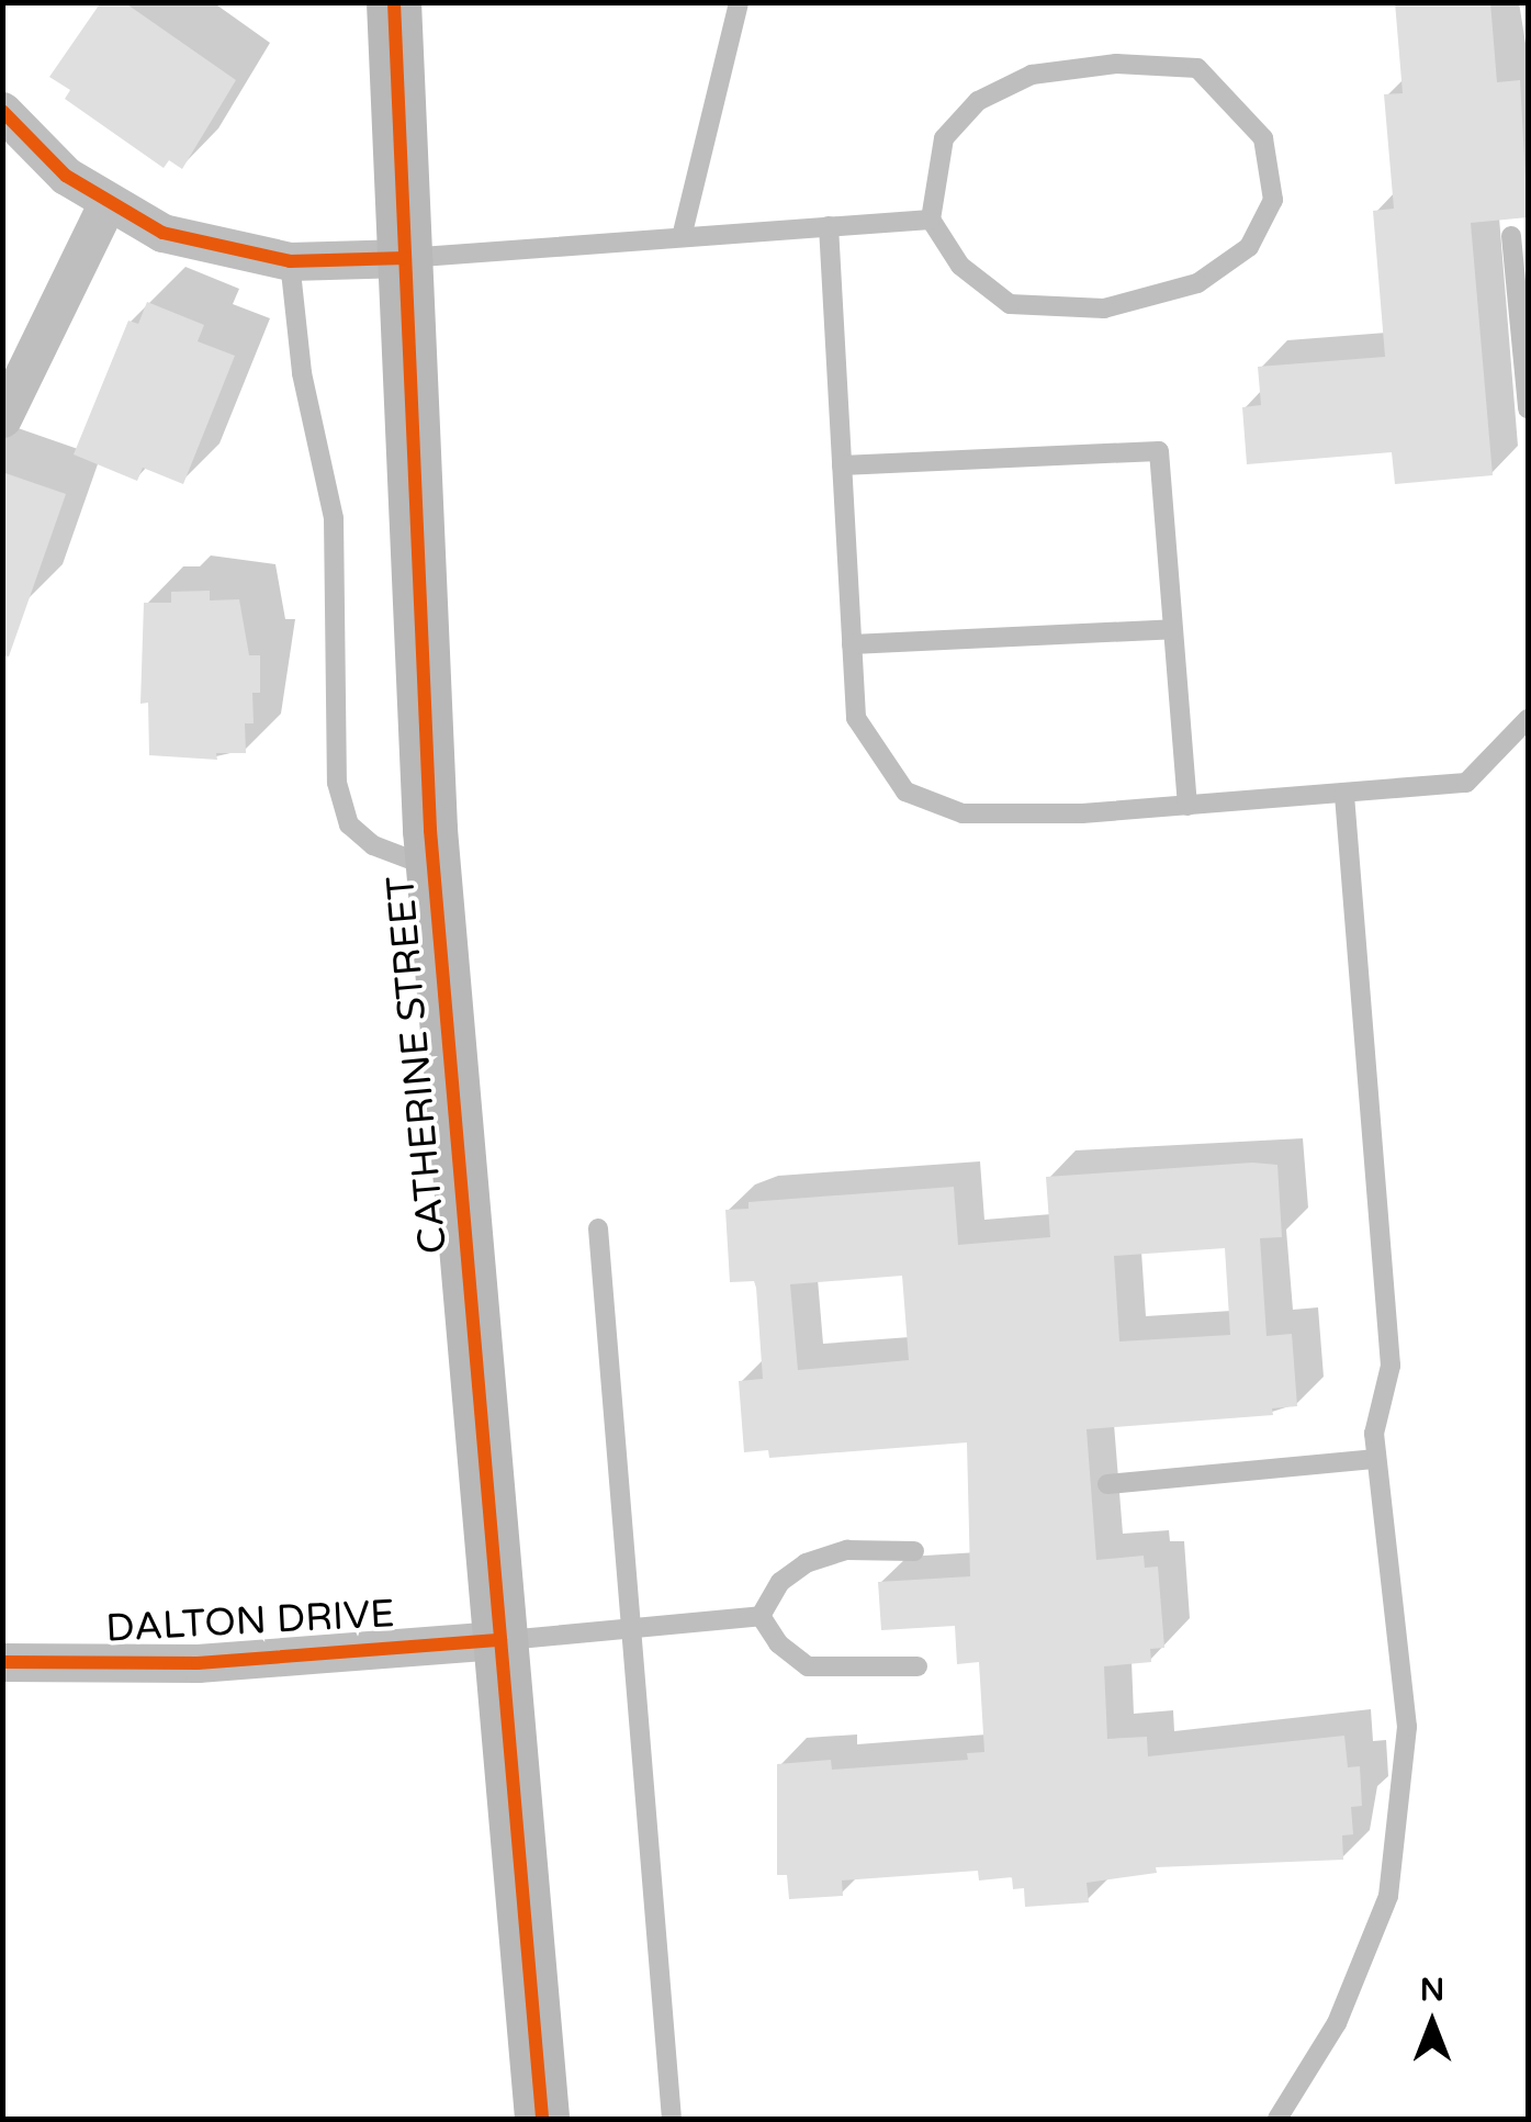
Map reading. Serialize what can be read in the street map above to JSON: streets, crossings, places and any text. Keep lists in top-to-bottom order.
{
  "streets": {
    "street": ["CATHERINE STREET", "DALTON DRIVE"]
  },
  "crossings": [
    ["CATHERINE STREET", "DALTON DRIVE"]
  ],
  "north": "top"
}
